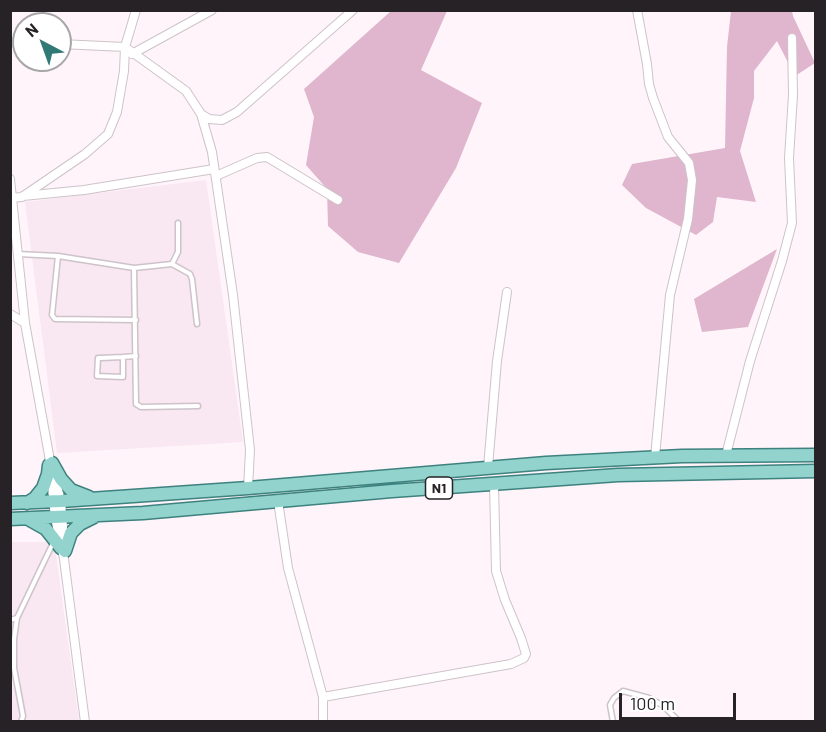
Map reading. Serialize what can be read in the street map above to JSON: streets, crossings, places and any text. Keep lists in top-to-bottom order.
{
  "streets": {
    "main road": ["N1"]
  },
  "scale_bar": "100 m",
  "north": "top left"
}
